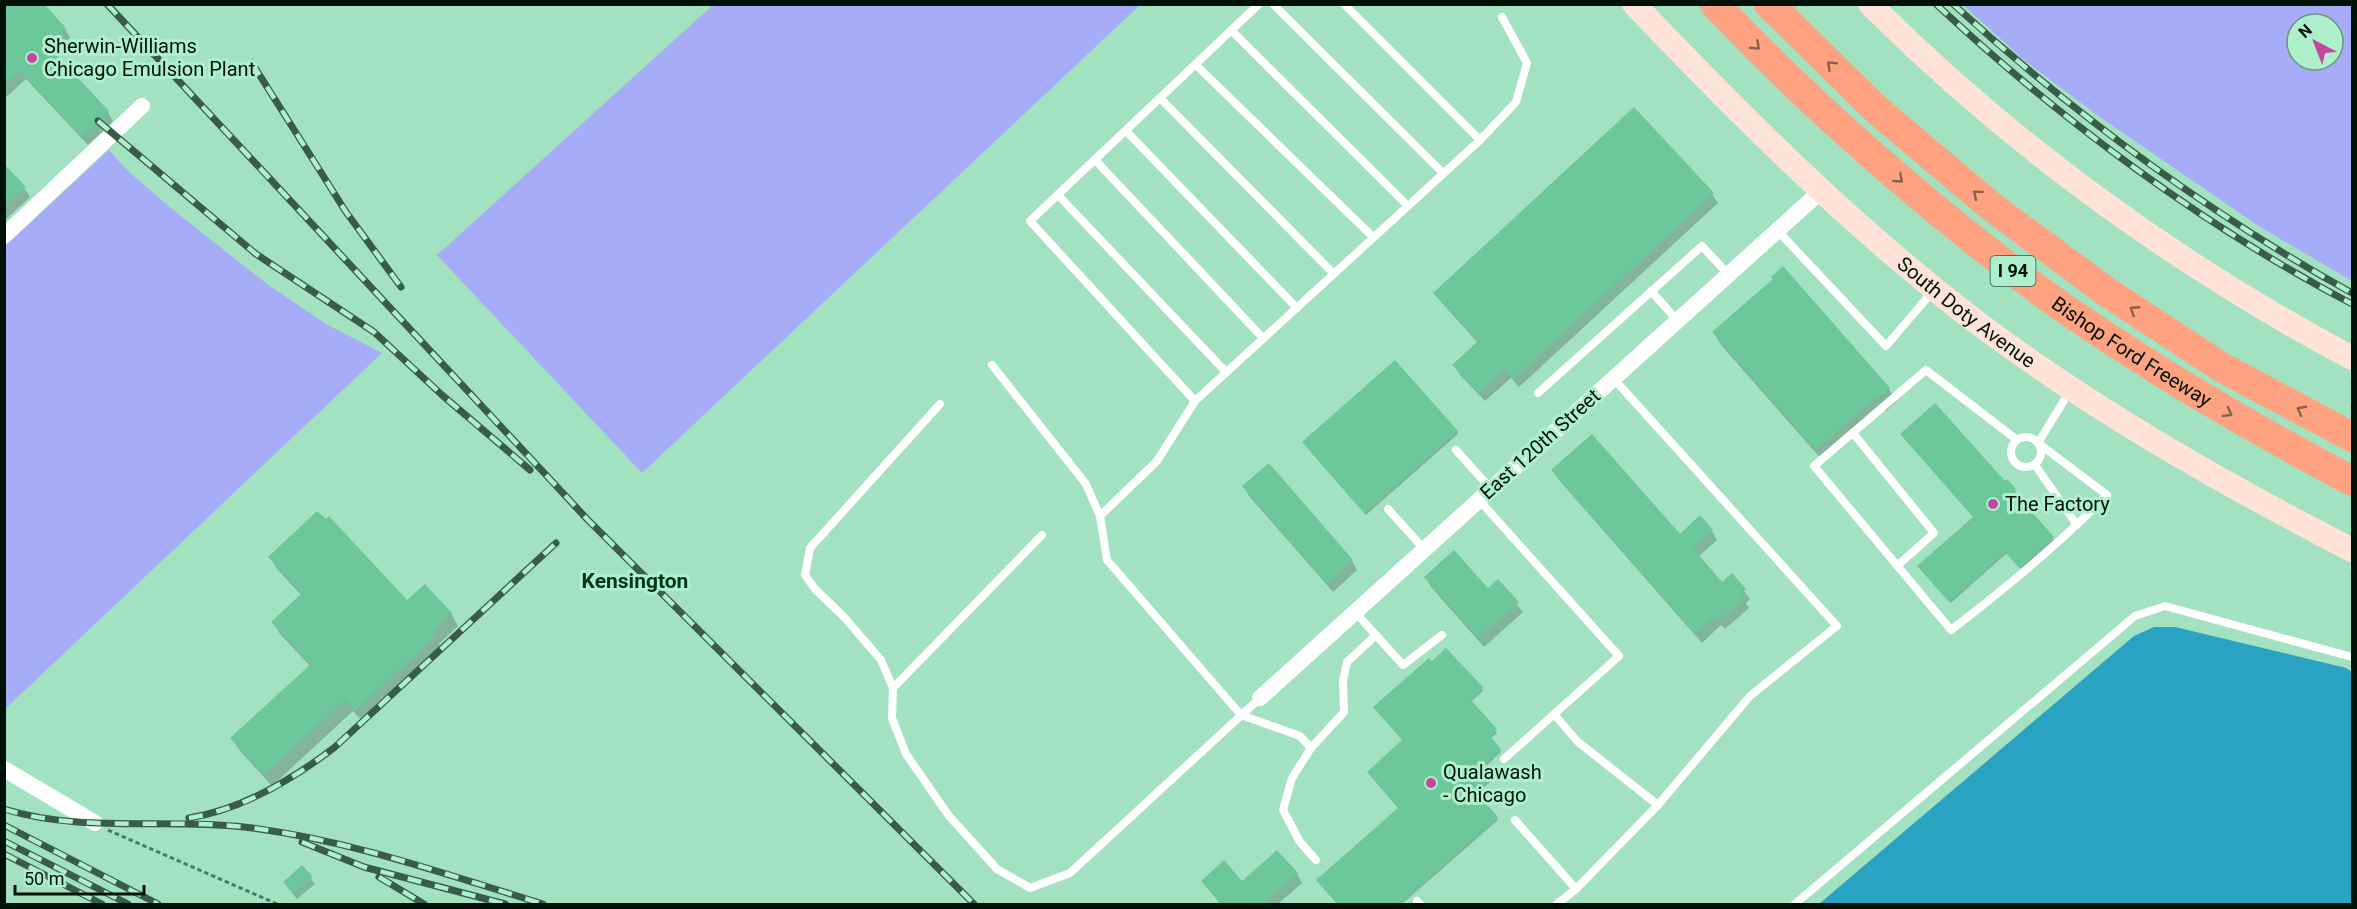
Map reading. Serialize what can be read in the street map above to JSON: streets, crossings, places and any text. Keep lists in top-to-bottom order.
{
  "streets": {
    "highway": ["I 94", "Bishop Ford Freeway"],
    "street": ["South Doty Avenue", "East 120th Street"]
  },
  "crossings": [
    ["South Doty Avenue", "East 120th Street"]
  ],
  "districts": ["Kensington"],
  "places": ["Sherwin-Williams Chicago Emulsion Plant", "The Factory", "Qualawash - Chicago"],
  "scale_bar": "50 m",
  "north": "top left"
}
